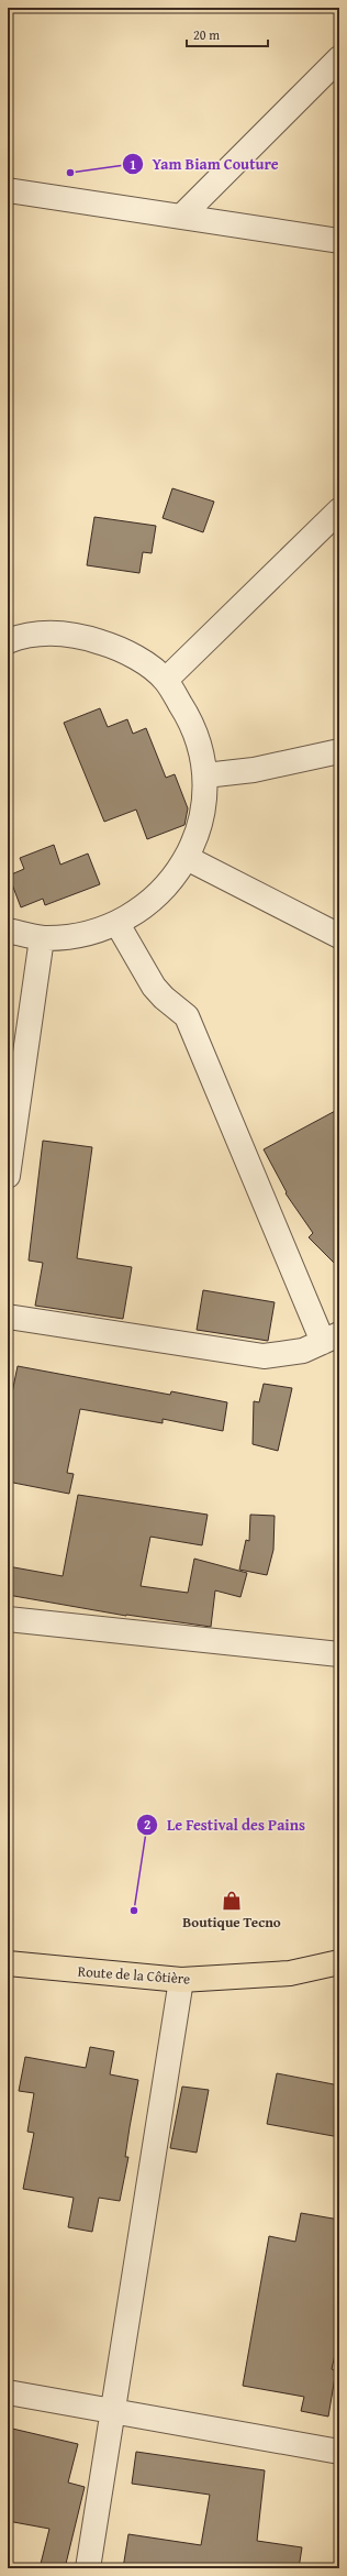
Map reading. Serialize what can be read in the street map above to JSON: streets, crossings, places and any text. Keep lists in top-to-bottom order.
{
  "streets": {
    "main road": ["Route de la Côtière"]
  },
  "places": {
    "other": ["Yam Biam Couture", "Le Festival des Pains"],
    "shop": ["Boutique Tecno"]
  },
  "scale_bar": "20 m"
}
